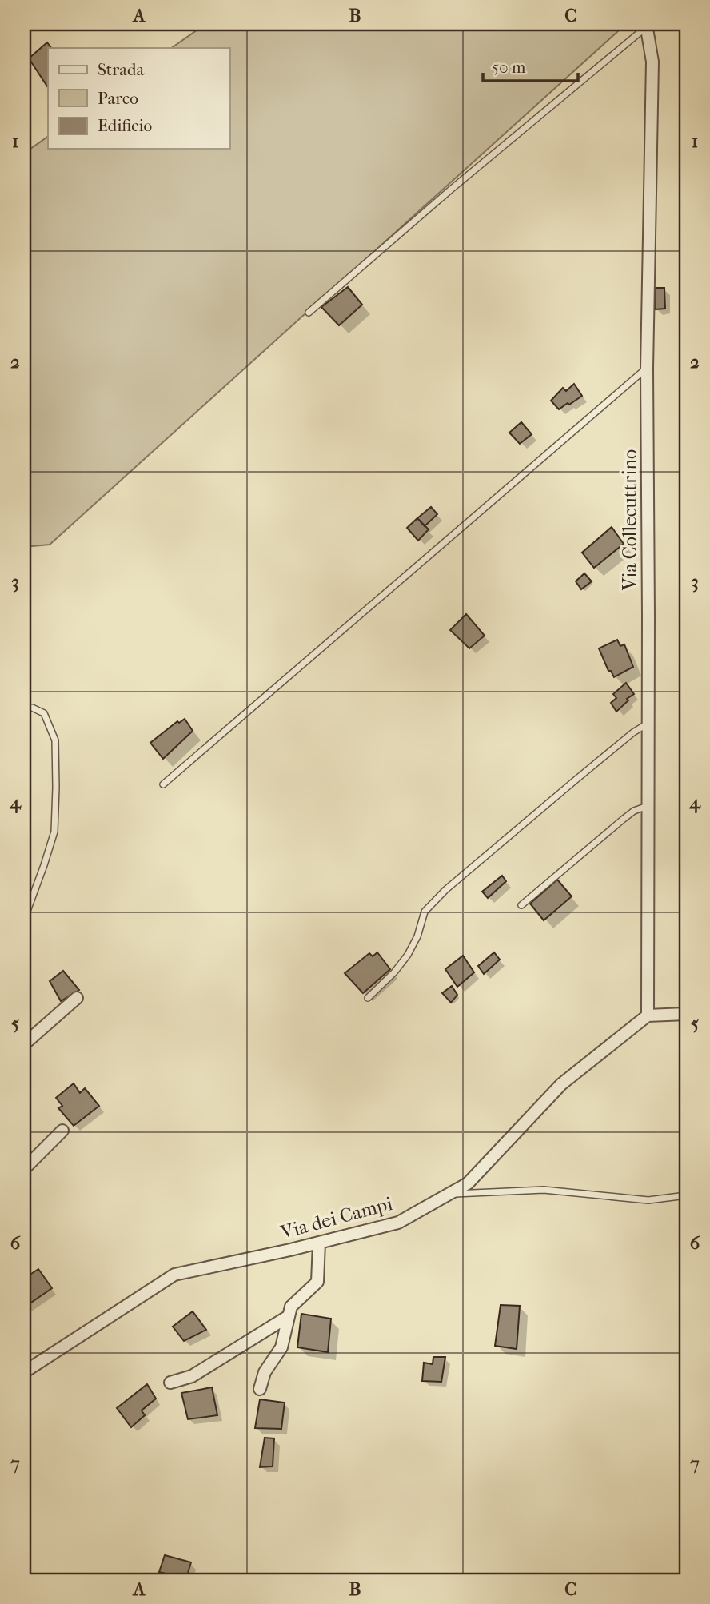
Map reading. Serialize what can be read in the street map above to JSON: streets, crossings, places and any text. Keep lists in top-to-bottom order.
{
  "streets": {
    "street": ["Via Collecuttrino", "Via dei Campi"]
  },
  "crossings": [
    ["Via Collecuttrino", "Via dei Campi"]
  ],
  "legend": ["Strada", "Parco", "Edificio"],
  "scale_bar": "50 m",
  "grid": {
    "columns": ["A", "B", "C"],
    "rows": [
      "1",
      "2",
      "3",
      "4",
      "5",
      "6",
      "7"
    ]
  }
}
